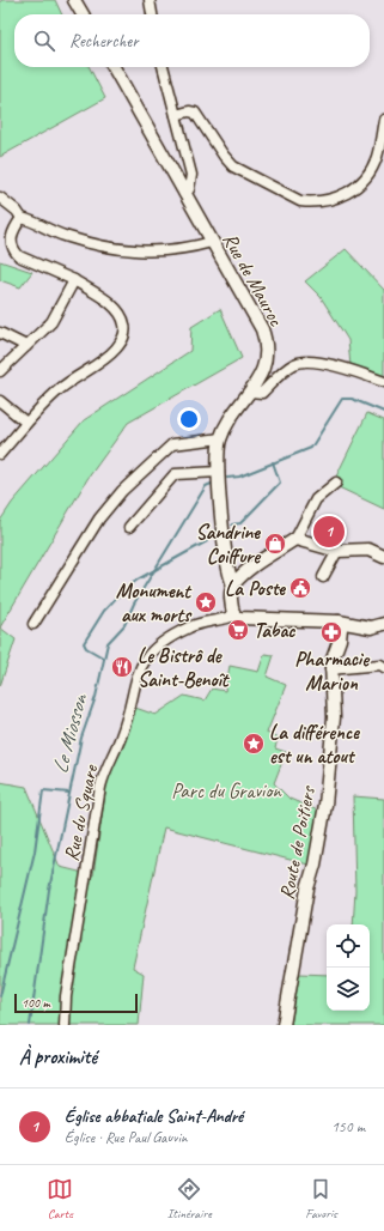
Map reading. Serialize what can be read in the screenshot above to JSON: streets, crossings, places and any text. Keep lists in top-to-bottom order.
{
  "streets": {
    "street": ["Rue de Mauroc", "Rue du Square", "Route de Poitiers"]
  },
  "crossings": [
    ["Rue de Mauroc", "Rue du Square"]
  ],
  "water": ["Le Miosson"],
  "parks": ["Parc du Gravion"],
  "places": {
    "shop": ["Sandrine Coiffure"],
    "public building": ["La Poste"],
    "place": ["Monument aux morts", "La différence est un atout"],
    "supermarket": ["Tabac"],
    "pharmacy": ["Pharmacie Marion"],
    "restaurant": ["Le Bistrô de Saint-Benoît"]
  },
  "scale_bar": "100 m",
  "page": {
    "search": "Rechercher",
    "pins": "1",
    "scale": "100 m",
    "heading": "À proximité",
    "list": [
      {
        "mark": "1",
        "name": "Église abbatiale Saint-André",
        "note": "Église · Rue Paul Gauvin",
        "value": "150 m"
      }
    ],
    "nav": ["Carte", "Itinéraire", "Favoris"]
  }
}
